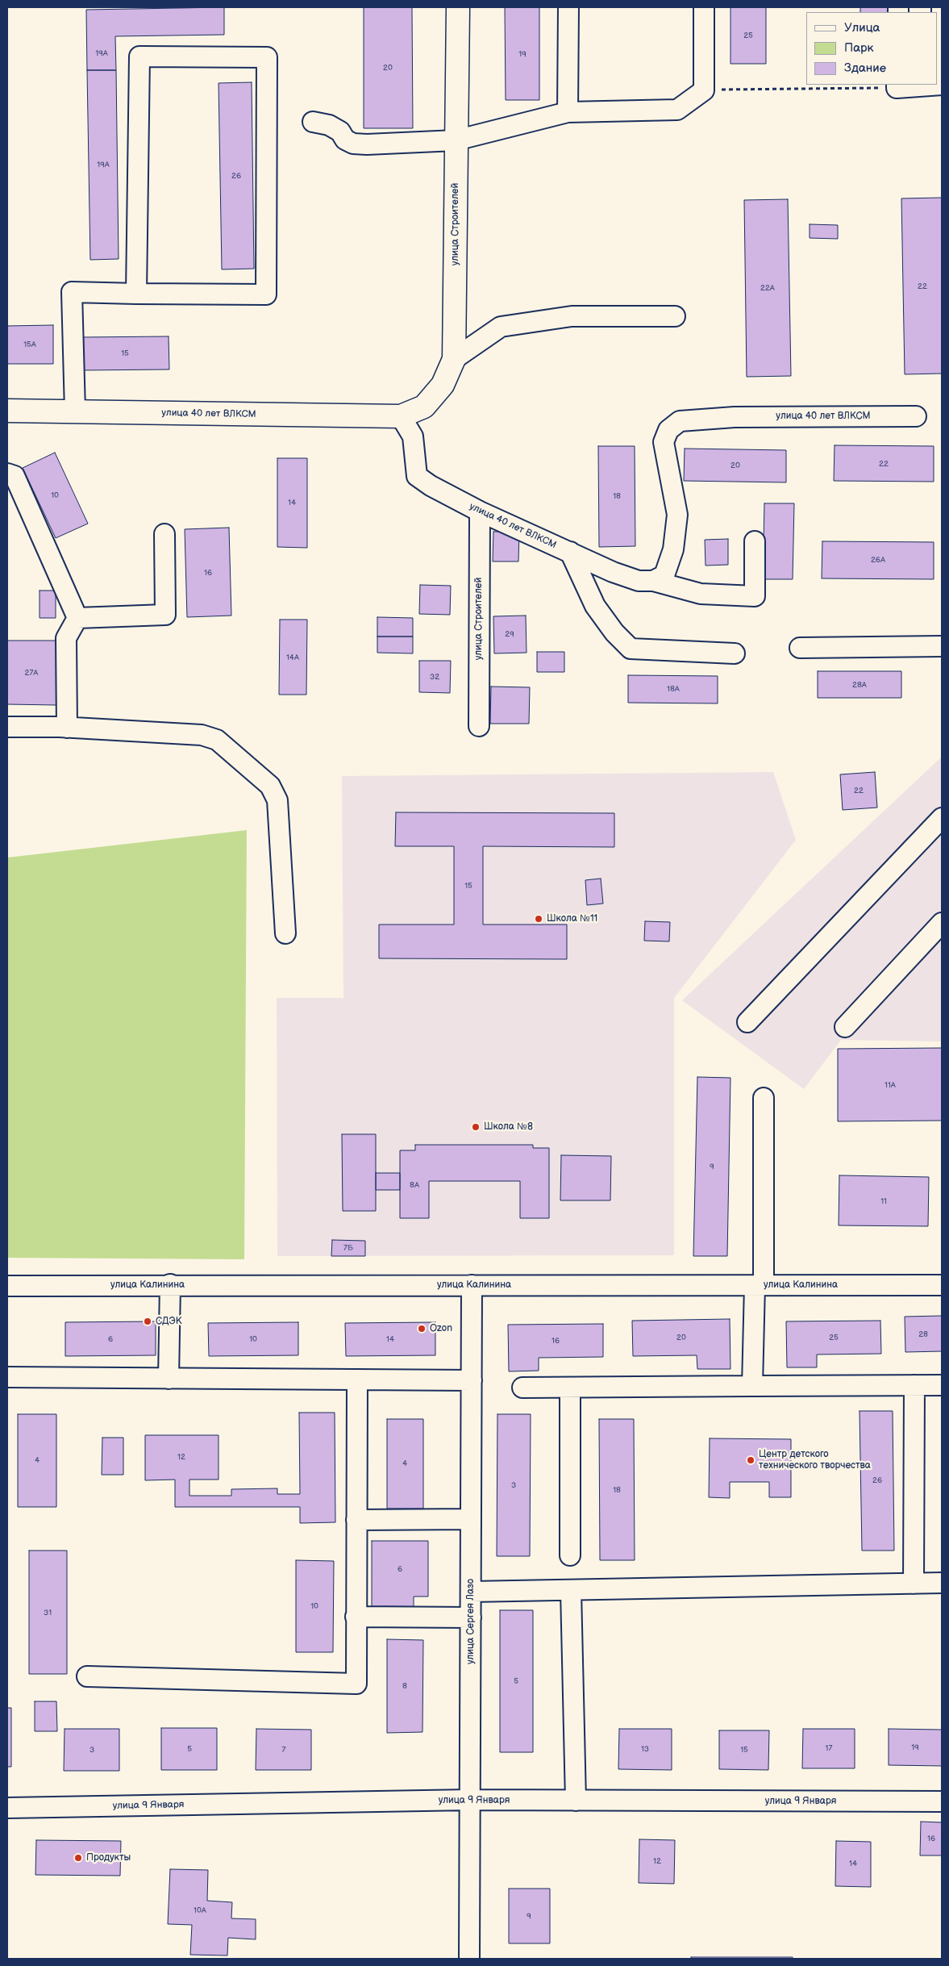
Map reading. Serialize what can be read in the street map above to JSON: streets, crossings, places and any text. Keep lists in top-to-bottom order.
{
  "streets": {
    "main road": ["улица Строителей", "улица 40 лет ВЛКСМ"],
    "street": ["улица Калинина", "улица Сергея Лазо", "улица 9 Января"]
  },
  "crossings": [
    ["улица Строителей", "улица 40 лет ВЛКСМ"],
    ["улица Калинина", "улица Сергея Лазо"],
    ["улица Сергея Лазо", "улица 9 Января"]
  ],
  "places": [
    "Школа №11",
    "Школа №8",
    "СДЭК",
    "Ozon",
    "Центр детского технического творчества",
    "Продукты"
  ],
  "house_numbers": [
    "25",
    "19А",
    "19",
    "20",
    "19А",
    "26",
    "22",
    "22А",
    "15А",
    "15",
    "22",
    "20",
    "10",
    "18",
    "14",
    "26А",
    "16",
    "29",
    "14А",
    "27А",
    "32",
    "28А",
    "18А",
    "22",
    "15",
    "11А",
    "9",
    "8А",
    "11",
    "7Б",
    "28",
    "20",
    "25",
    "6",
    "10",
    "14",
    "16",
    "12",
    "4",
    "4",
    "26",
    "3",
    "18",
    "6",
    "10",
    "31",
    "5",
    "8",
    "19",
    "17",
    "5",
    "13",
    "3",
    "7",
    "15",
    "16",
    "12",
    "14",
    "10А",
    "9"
  ],
  "legend": ["Улица", "Парк", "Здание"]
}
